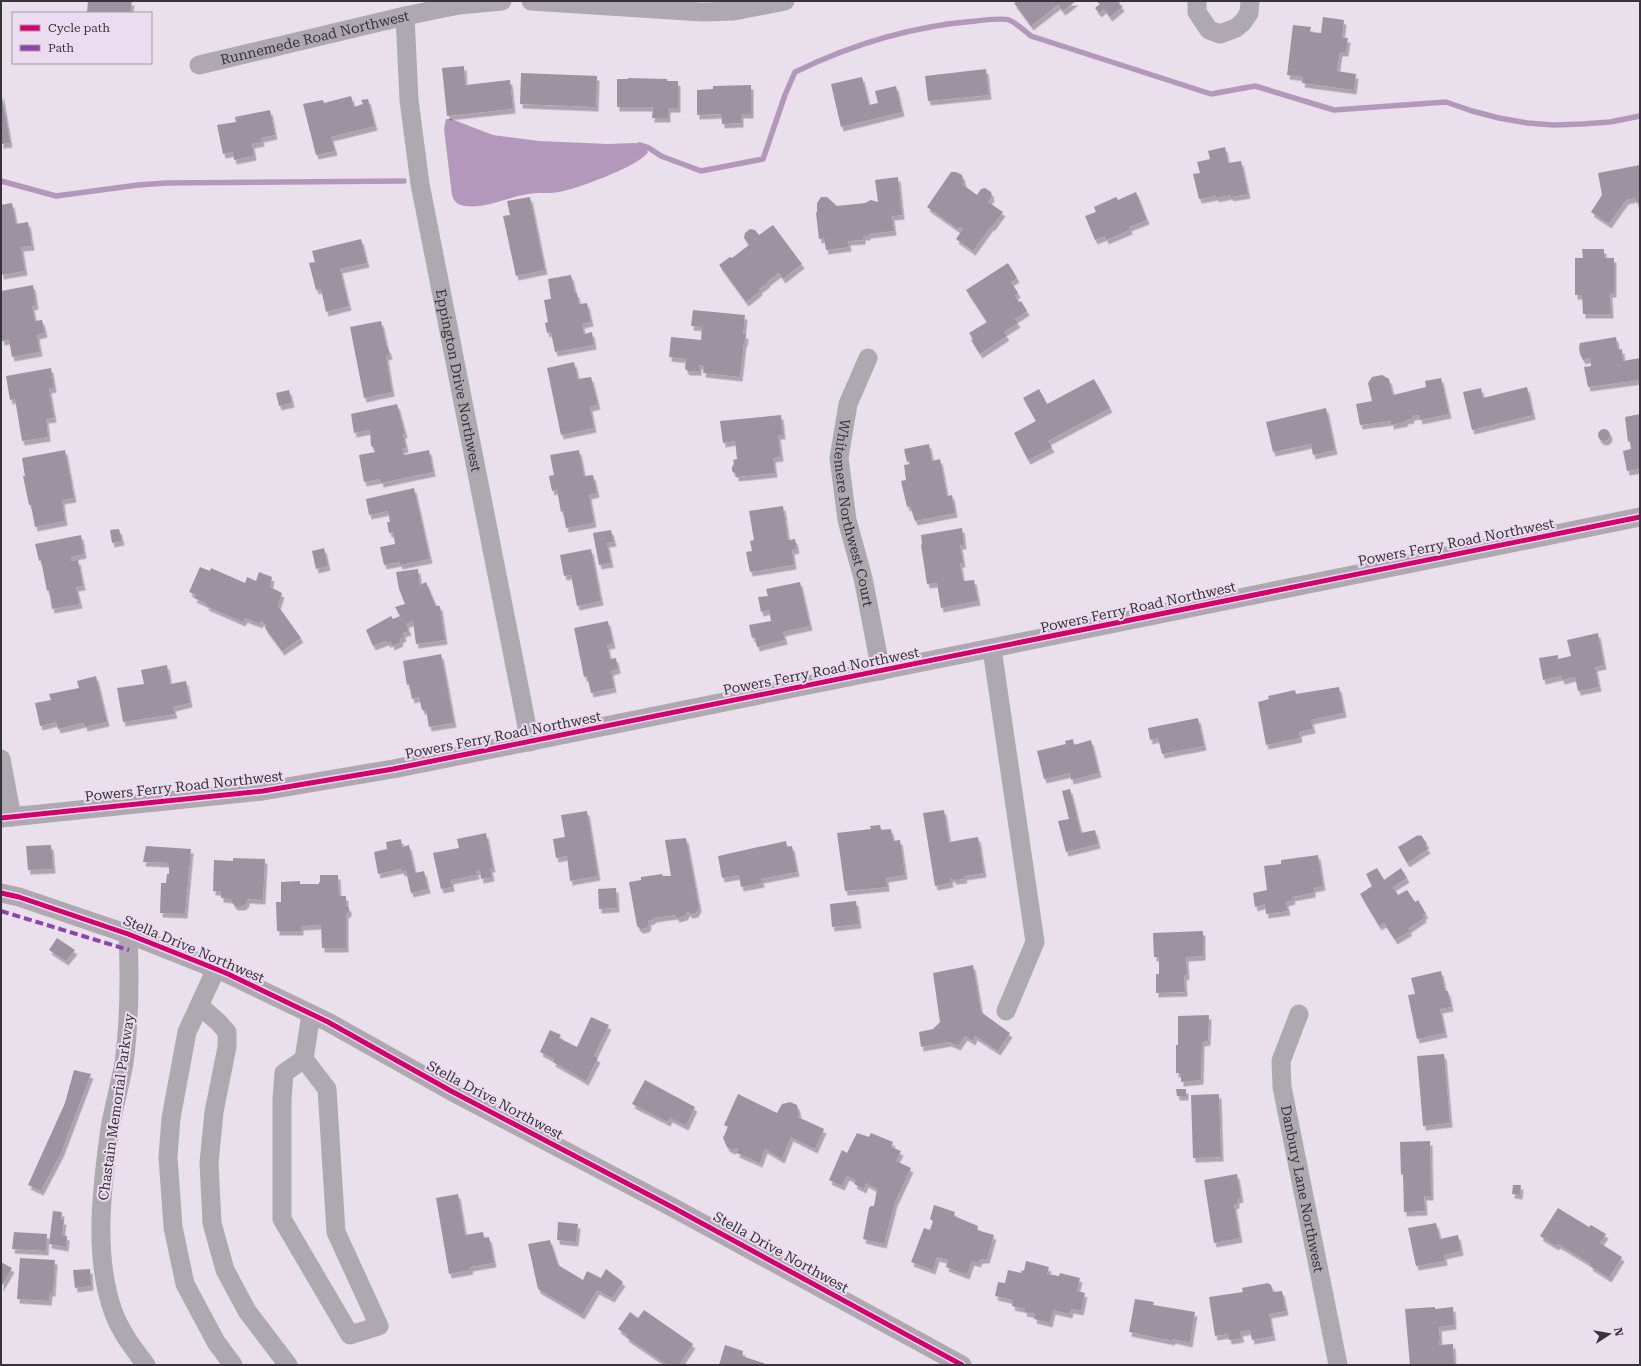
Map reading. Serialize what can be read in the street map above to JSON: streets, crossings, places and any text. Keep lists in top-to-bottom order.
{
  "streets": {
    "street": [
      "Runnemede Road Northwest",
      "Eppington Drive Northwest",
      "Whitemere Northwest Court",
      "Powers Ferry Road Northwest",
      "Stella Drive Northwest",
      "Chastain Memorial Parkway",
      "Danbury Lane Northwest"
    ]
  },
  "crossings": [
    ["Runnemede Road Northwest", "Eppington Drive Northwest"],
    ["Eppington Drive Northwest", "Powers Ferry Road Northwest"],
    ["Whitemere Northwest Court", "Powers Ferry Road Northwest"],
    ["Stella Drive Northwest", "Chastain Memorial Parkway"]
  ],
  "legend": ["Cycle path", "Path"],
  "north": "right"
}
